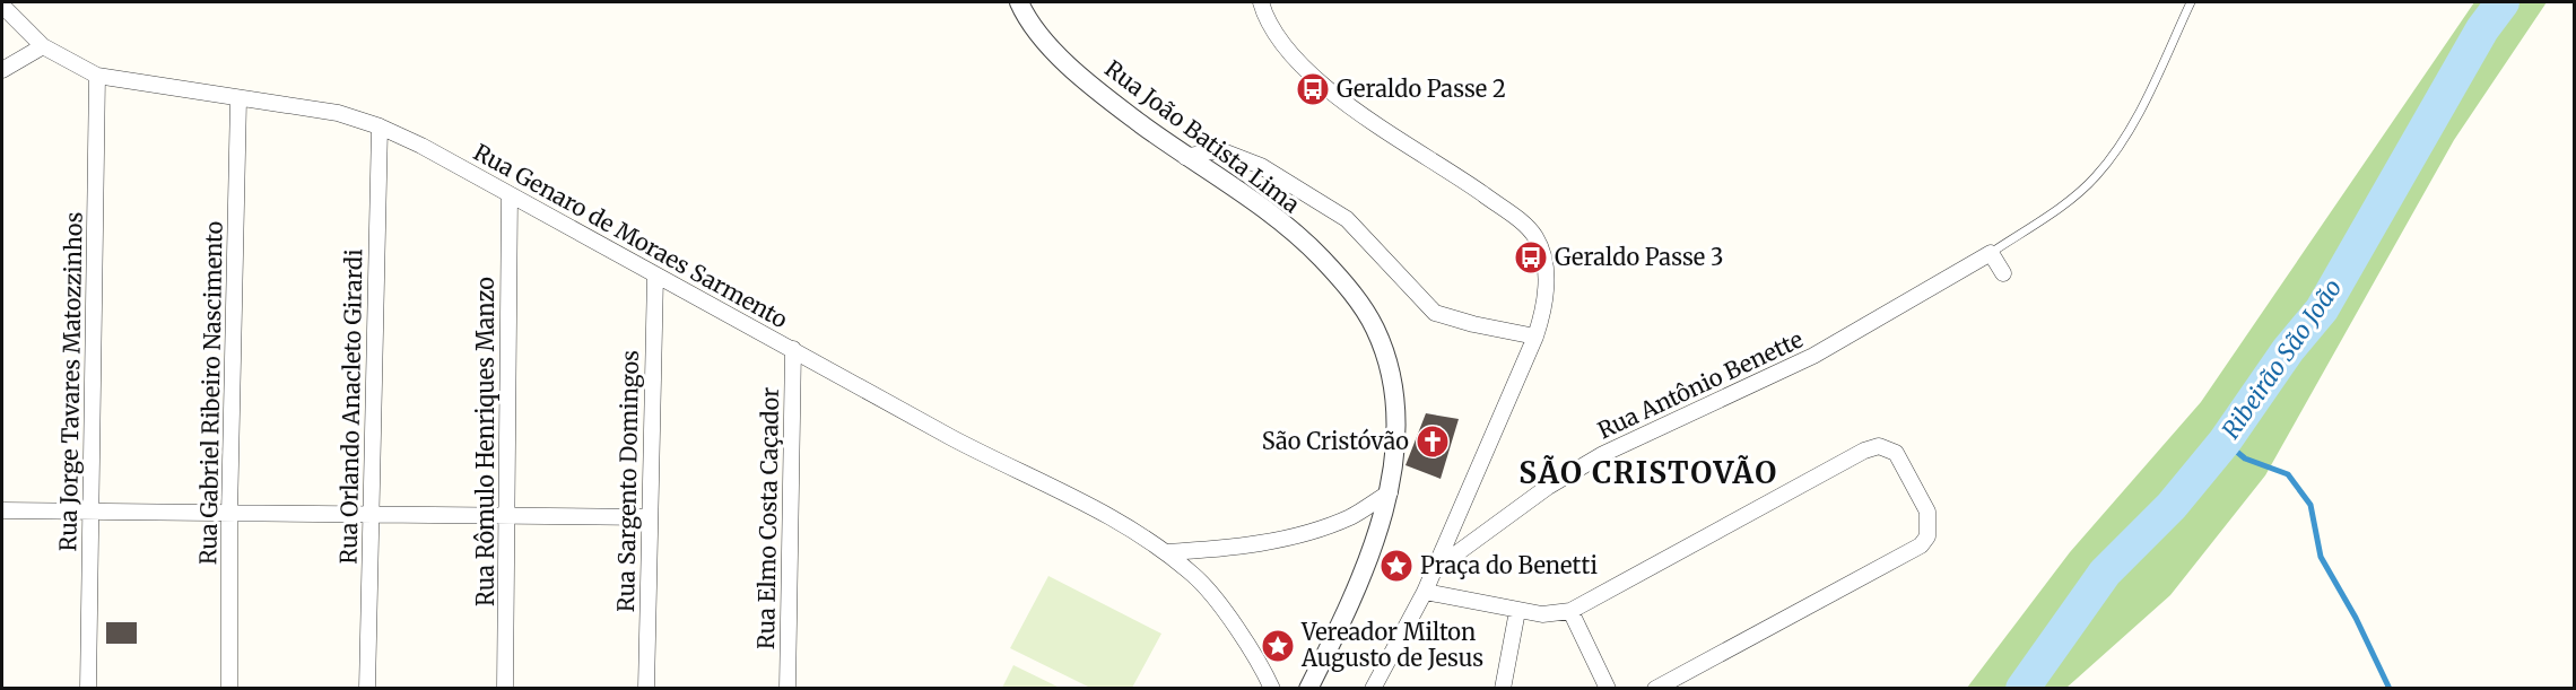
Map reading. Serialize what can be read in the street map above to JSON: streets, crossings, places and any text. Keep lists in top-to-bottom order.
{
  "streets": {
    "street": [
      "Rua João Batista Lima",
      "Rua Genaro de Moraes Sarmento",
      "Rua Jorge Tavares Matozzinhos",
      "Rua Antônio Benette",
      "Rua Gabriel Ribeiro Nascimento",
      "Rua Orlando Anacleto Girardi",
      "Rua Rômulo Henriques Manzo",
      "Rua Sargento Domingos",
      "Rua Elmo Costa Caçador"
    ]
  },
  "crossings": [
    ["Rua Genaro de Moraes Sarmento", "Rua Jorge Tavares Matozzinhos"],
    ["Rua Genaro de Moraes Sarmento", "Rua Gabriel Ribeiro Nascimento"],
    ["Rua Genaro de Moraes Sarmento", "Rua Orlando Anacleto Girardi"],
    ["Rua Genaro de Moraes Sarmento", "Rua Rômulo Henriques Manzo"],
    ["Rua Genaro de Moraes Sarmento", "Rua Sargento Domingos"],
    ["Rua Genaro de Moraes Sarmento", "Rua Elmo Costa Caçador"]
  ],
  "districts": ["SÃO CRISTOVÃO"],
  "water": ["Ribeirão São João"],
  "places": {
    "bus stop": ["Geraldo Passe 2", "Geraldo Passe 3"],
    "church": ["São Cristóvão"],
    "place": ["Praça do Benetti", "Vereador Milton Augusto de Jesus"]
  }
}
